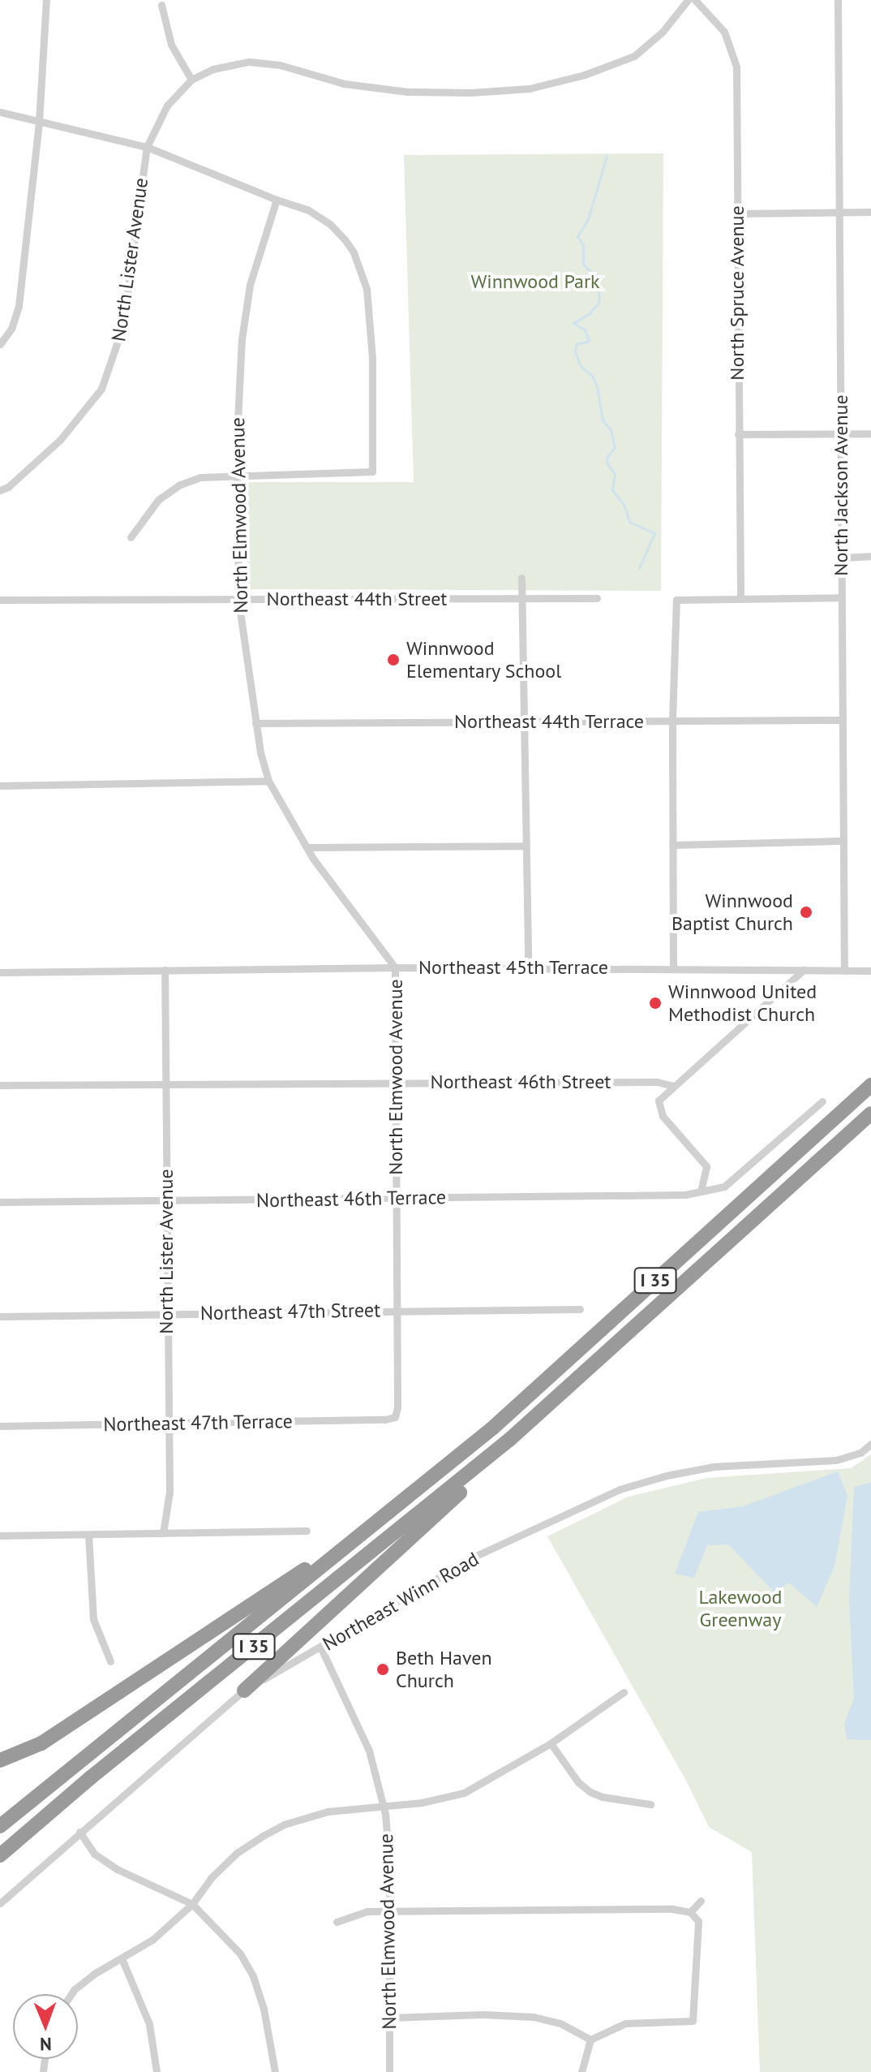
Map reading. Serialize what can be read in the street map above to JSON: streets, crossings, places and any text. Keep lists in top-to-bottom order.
{
  "streets": {
    "highway": ["I 35"],
    "street": [
      "North Lister Avenue",
      "North Spruce Avenue",
      "North Jackson Avenue",
      "North Elmwood Avenue",
      "Northeast 44th Street",
      "Northeast 44th Terrace",
      "Northeast 45th Terrace",
      "Northeast 46th Street",
      "Northeast 46th Terrace",
      "Northeast 47th Street",
      "Northeast 47th Terrace",
      "Northeast Winn Road"
    ]
  },
  "crossings": [
    ["North Lister Avenue", "Northeast 45th Terrace"],
    ["North Lister Avenue", "Northeast 46th Street"],
    ["North Lister Avenue", "Northeast 46th Terrace"],
    ["North Lister Avenue", "Northeast 47th Street"],
    ["North Lister Avenue", "Northeast 47th Terrace"],
    ["North Jackson Avenue", "Northeast 44th Terrace"],
    ["North Jackson Avenue", "Northeast 45th Terrace"],
    ["North Elmwood Avenue", "Northeast 44th Street"],
    ["North Elmwood Avenue", "Northeast 44th Terrace"],
    ["North Elmwood Avenue", "Northeast 45th Terrace"],
    ["North Elmwood Avenue", "Northeast 46th Street"],
    ["North Elmwood Avenue", "Northeast 46th Terrace"],
    ["North Elmwood Avenue", "Northeast 47th Street"],
    ["North Elmwood Avenue", "Northeast 47th Terrace"],
    ["North Elmwood Avenue", "Northeast Winn Road"]
  ],
  "parks": ["Winnwood Park", "Lakewood Greenway"],
  "places": [
    "Winnwood Elementary School",
    "Winnwood Baptist Church",
    "Winnwood United Methodist Church",
    "Beth Haven Church"
  ],
  "north": "bottom"
}
